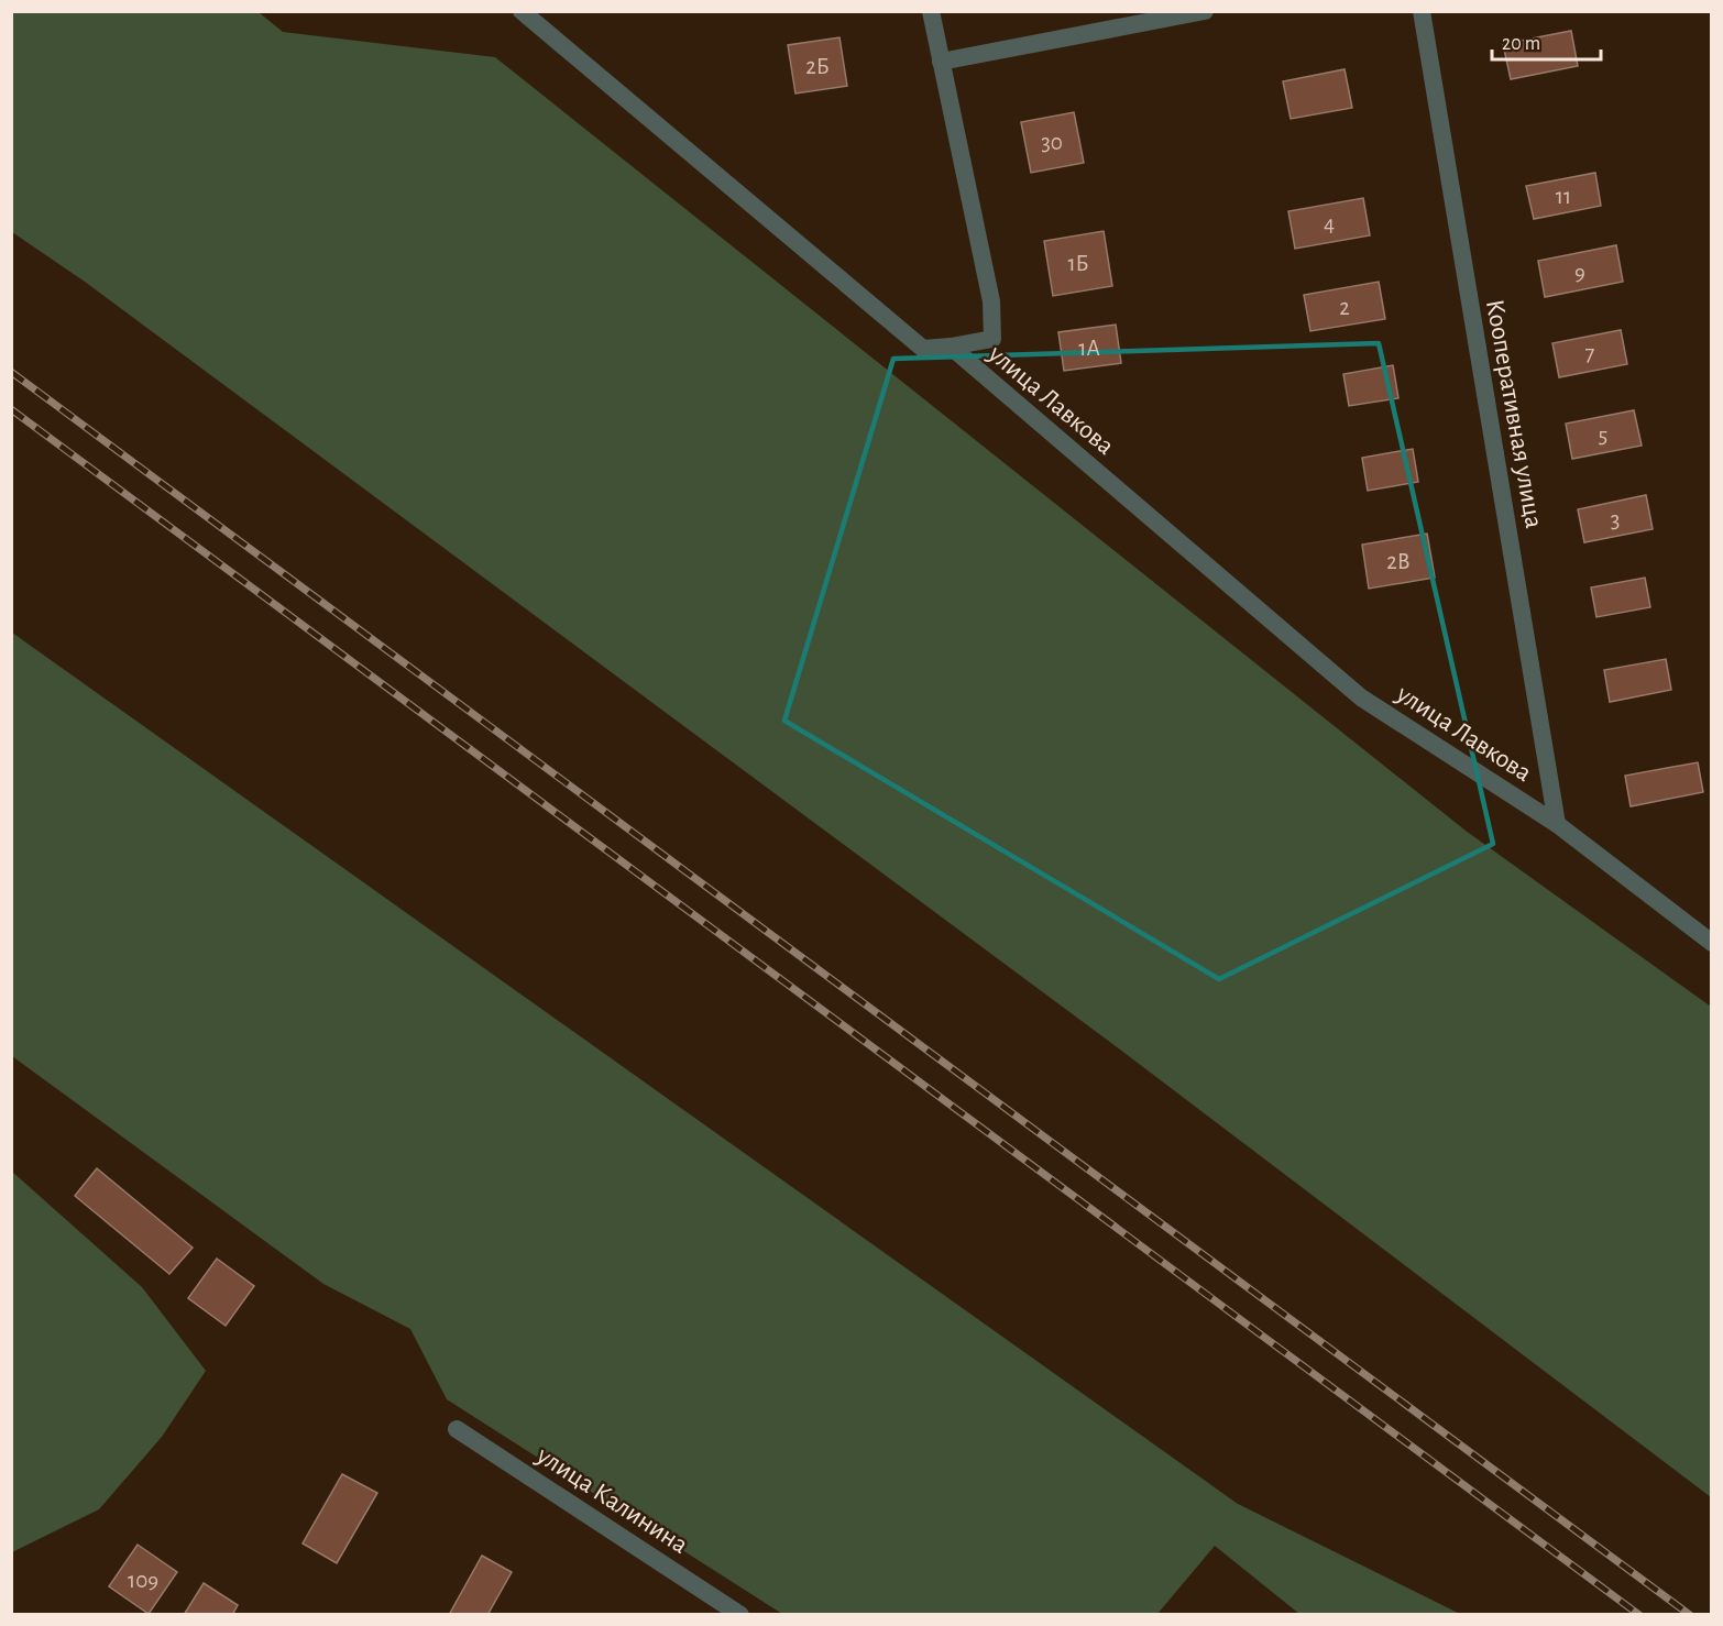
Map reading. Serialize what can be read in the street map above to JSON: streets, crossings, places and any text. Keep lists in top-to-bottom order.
{
  "streets": {
    "street": ["улица Лавкова", "Кооперативная улица", "улица Калинина"]
  },
  "crossings": [
    ["улица Лавкова", "Кооперативная улица"]
  ],
  "house_numbers": [
    "2Б",
    "30",
    "11",
    "4",
    "1Б",
    "9",
    "2",
    "1А",
    "7",
    "5",
    "3",
    "2В",
    "109"
  ],
  "scale_bar": "20 m"
}
